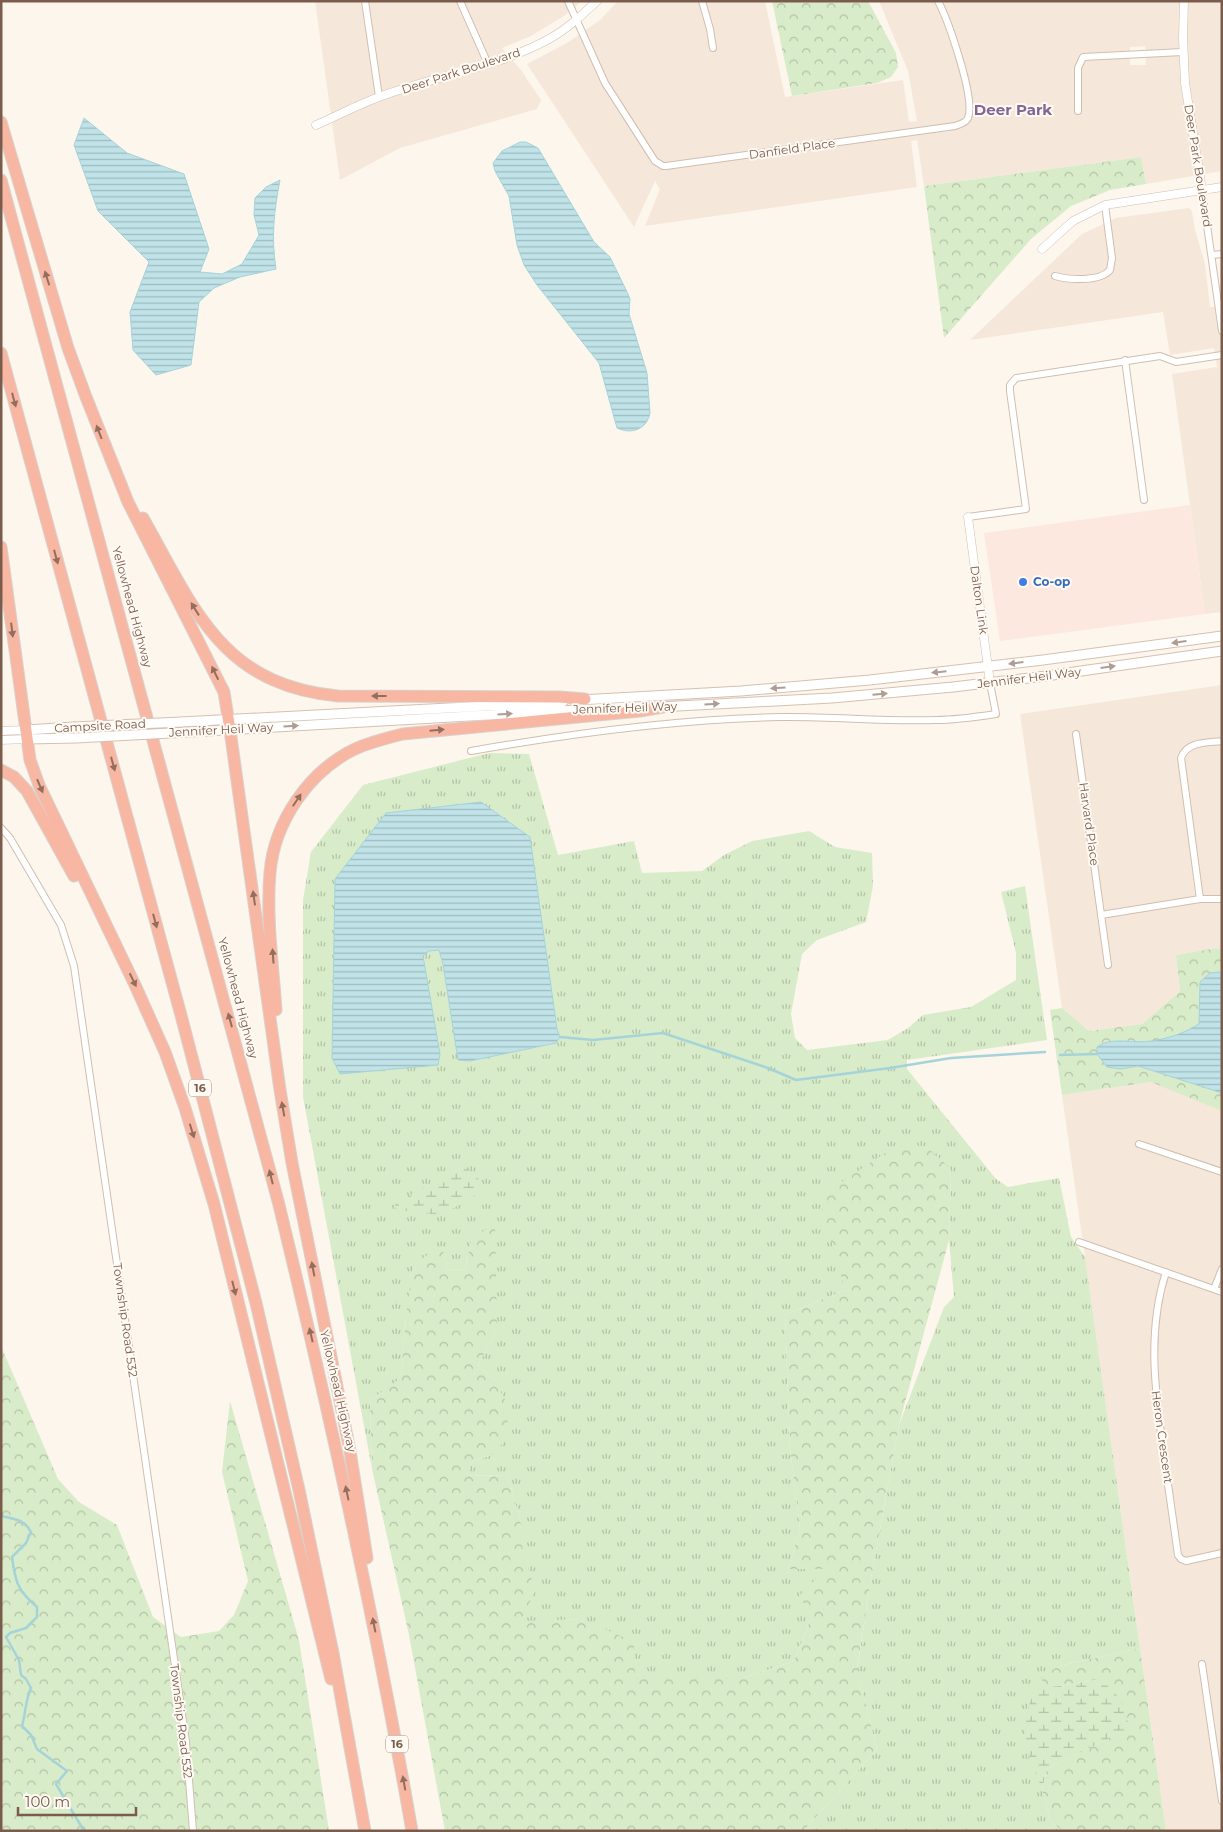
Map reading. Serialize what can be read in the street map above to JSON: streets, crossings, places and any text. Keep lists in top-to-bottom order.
{
  "streets": {
    "highway": ["Yellowhead Highway", "16"],
    "main road": ["Jennifer Heil Way", "Campsite Road"],
    "street": [
      "Deer Park Boulevard",
      "Danfield Place",
      "Dalton Link",
      "Harvard Place",
      "Township Road 532",
      "Heron Crescent"
    ]
  },
  "crossings": [
    ["Deer Park Boulevard", "Danfield Place"],
    ["Dalton Link", "Jennifer Heil Way"],
    ["Jennifer Heil Way", "Campsite Road"]
  ],
  "districts": ["Deer Park"],
  "places": ["Co-op"],
  "scale_bar": "100 m"
}
